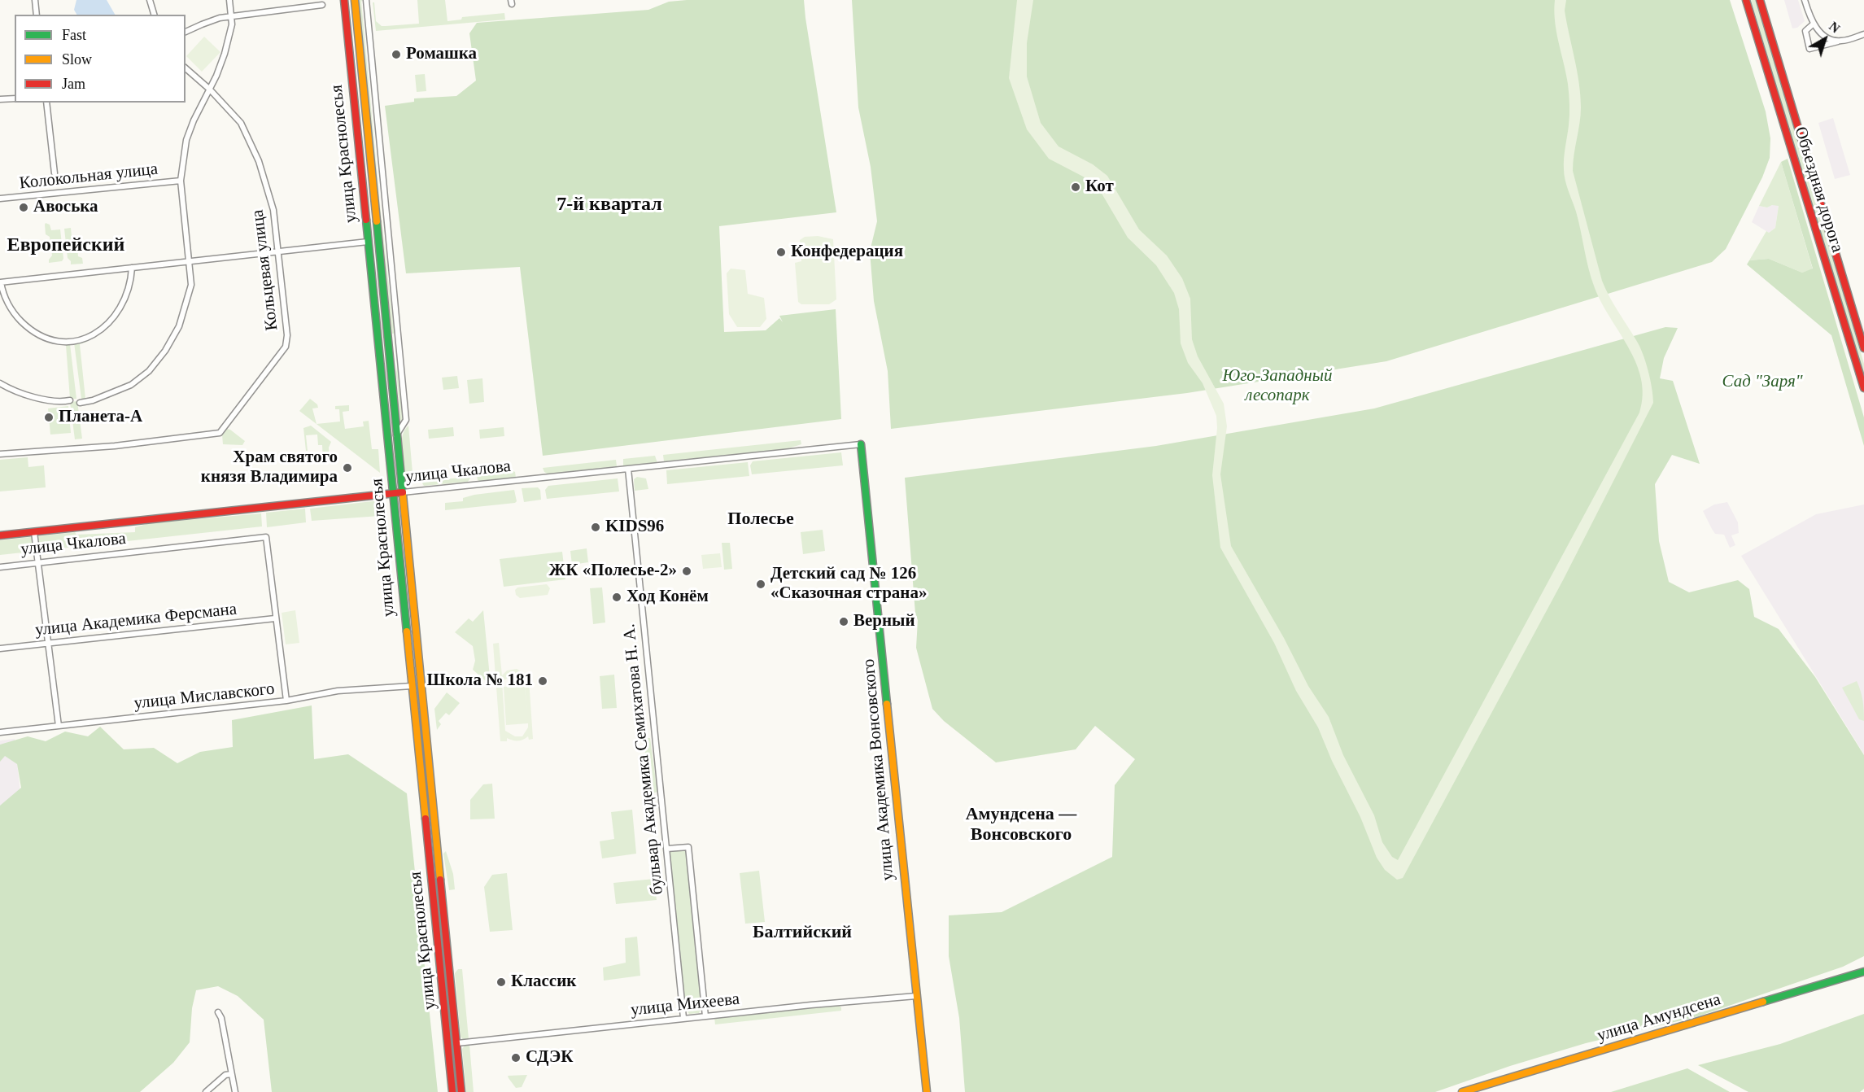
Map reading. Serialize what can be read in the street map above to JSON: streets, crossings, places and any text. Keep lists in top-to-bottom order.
{
  "streets": {
    "street": [
      "улица Краснолесья",
      "Колокольная улица",
      "Объездная дорога",
      "Кольцевая улица",
      "улица Чкалова",
      "улица Академика Ферсмана",
      "улица Миславского",
      "бульвар Академика Семихатова Н. А.",
      "улица Академика Вонсовского",
      "улица Михеева",
      "улица Амундсена"
    ]
  },
  "crossings": [
    ["улица Краснолесья", "улица Чкалова"],
    ["улица Краснолесья", "улица Миславского"],
    ["улица Краснолесья", "улица Михеева"],
    ["Колокольная улица", "Кольцевая улица"],
    ["улица Чкалова", "улица Академика Ферсмана"],
    ["улица Чкалова", "бульвар Академика Семихатова Н. А."],
    ["улица Чкалова", "улица Академика Вонсовского"],
    ["бульвар Академика Семихатова Н. А.", "улица Михеева"],
    ["улица Академика Вонсовского", "улица Михеева"]
  ],
  "districts": [
    "7-й квартал",
    "Европейский",
    "Полесье",
    "Амундсена — Вонсовского",
    "Балтийский"
  ],
  "parks": ["Юго-Западный лесопарк", "Сад \"Заря\""],
  "places": [
    "Ромашка",
    "Кот",
    "Авоська",
    "Конфедерация",
    "Планета-А",
    "Храм святого князя Владимира",
    "KIDS96",
    "ЖК «Полесье-2»",
    "Детский сад № 126 «Сказочная страна»",
    "Ход Конём",
    "Верный",
    "Школа № 181",
    "Классик",
    "СДЭК"
  ],
  "legend": ["Fast", "Slow", "Jam"],
  "north": "top right"
}
